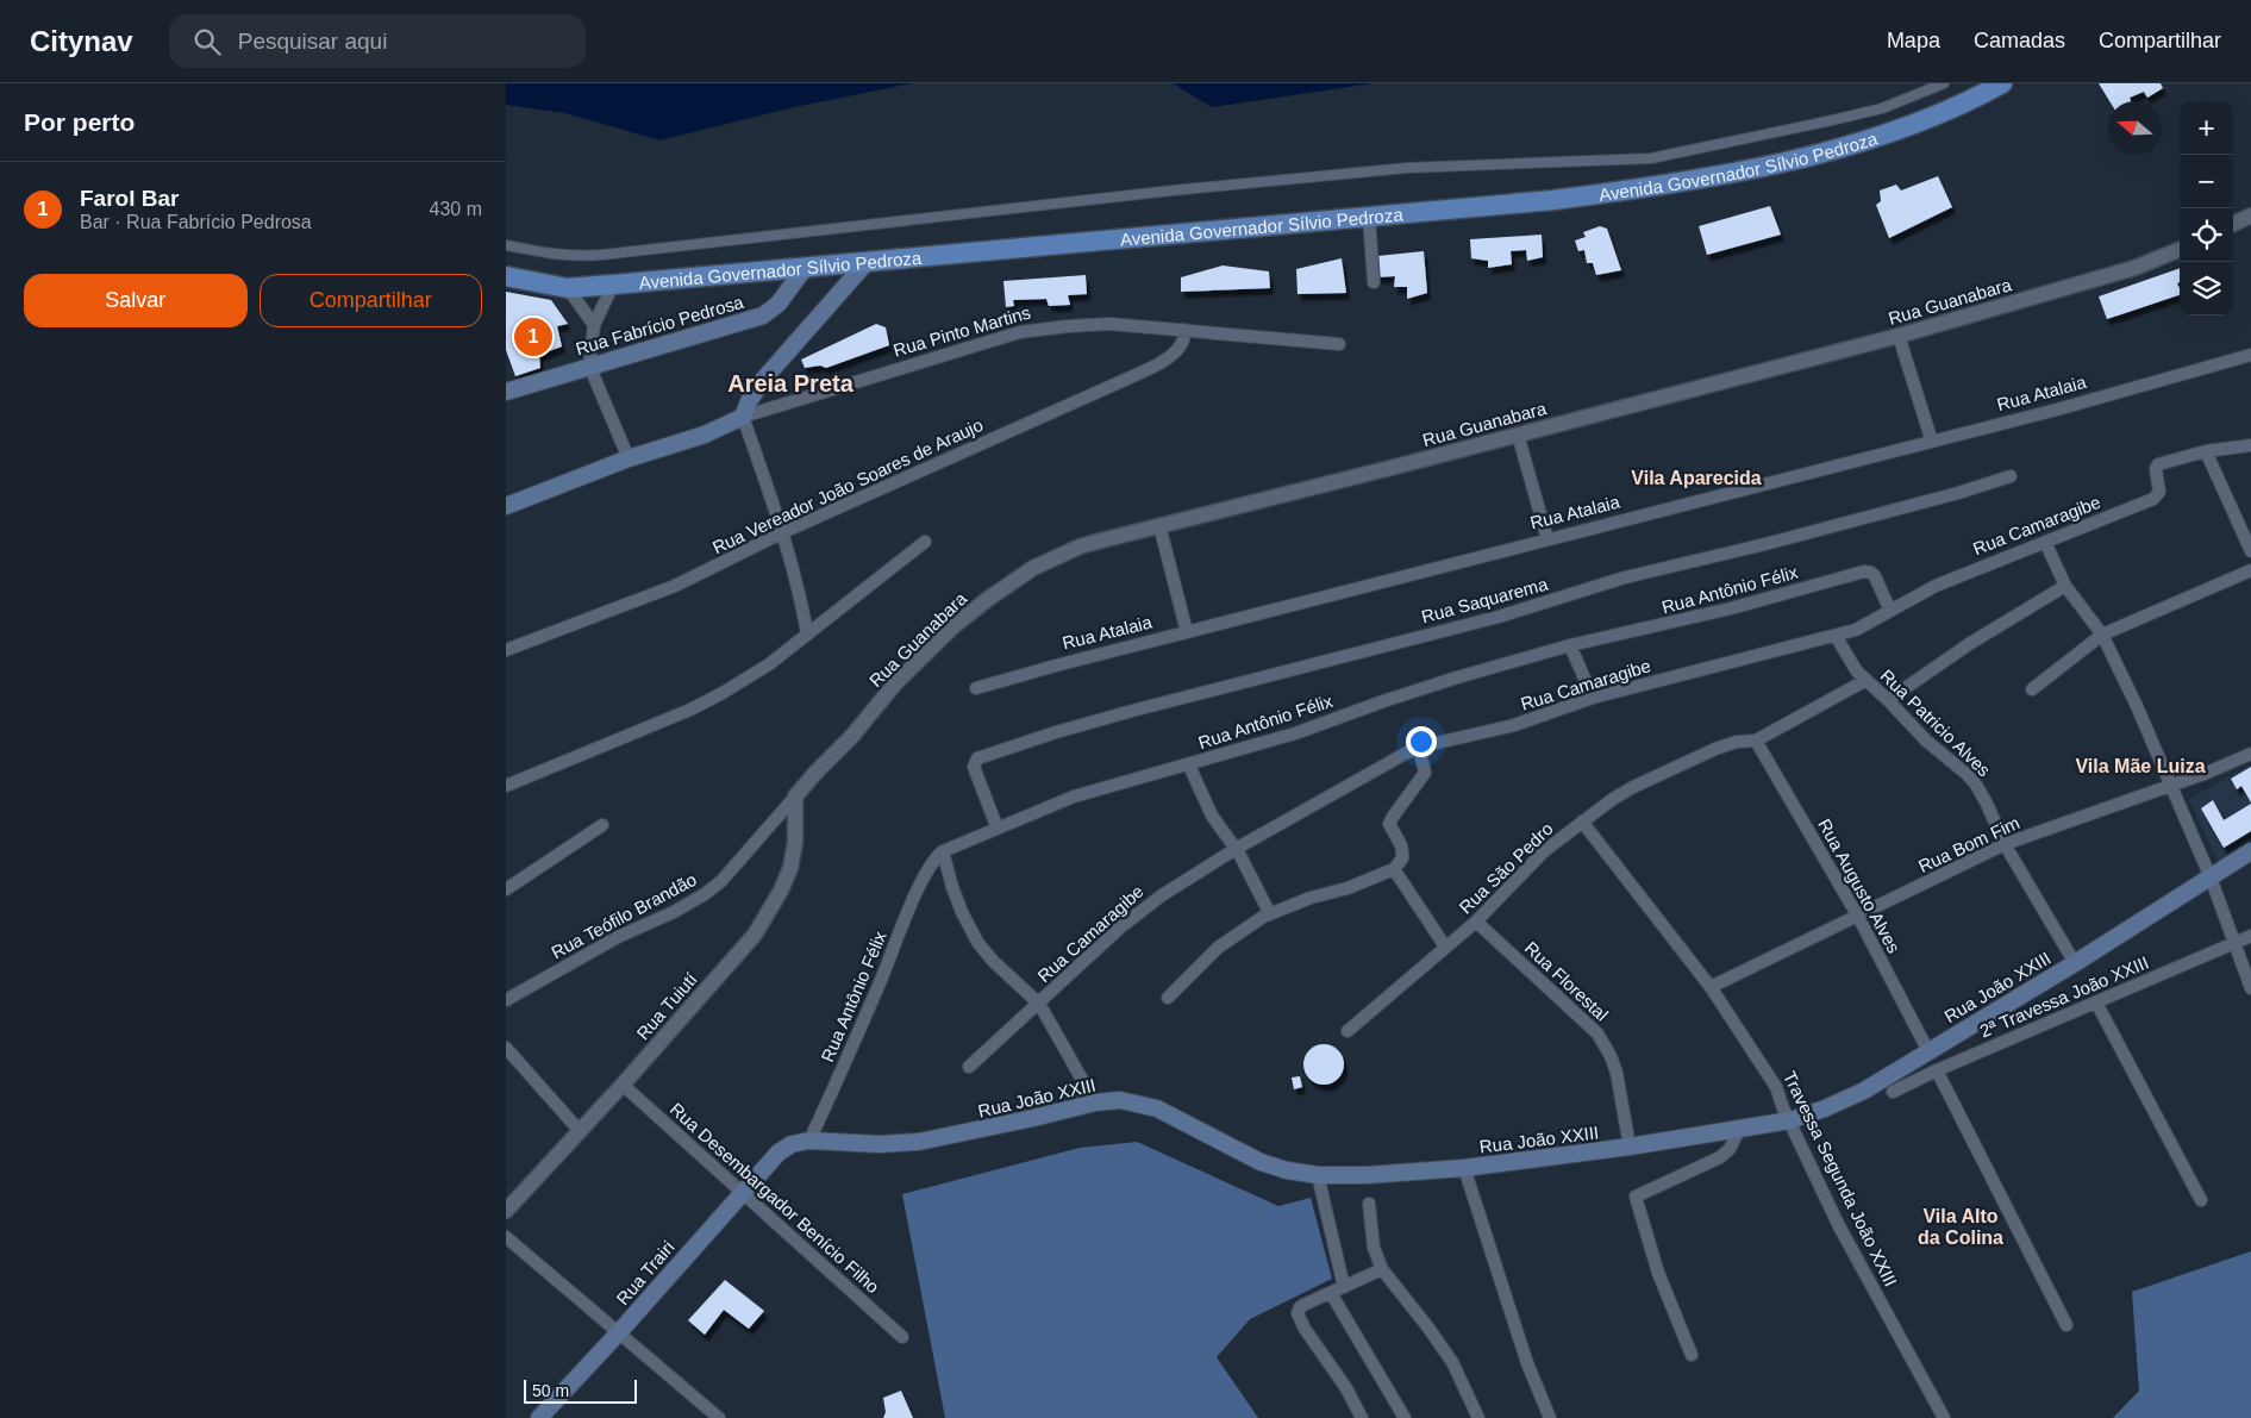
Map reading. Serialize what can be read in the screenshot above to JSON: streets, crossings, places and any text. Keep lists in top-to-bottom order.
{
  "streets": {
    "main road": [
      "Avenida Governador Sílvio Pedroza",
      "Rua Fabrício Pedrosa",
      "Rua Pinto Martins",
      "Rua João XXIII",
      "Rua Trairi"
    ],
    "street": [
      "Rua Guanabara",
      "Rua Atalaia",
      "Rua Vereador João Soares de Araujo",
      "Rua Camaragibe",
      "Rua Antônio Félix",
      "Rua Saquarema",
      "Rua Patricio Alves",
      "Rua Bom Fim",
      "Rua São Pedro",
      "Rua Augusto Alves",
      "Rua Teófilo Brandão",
      "Rua Florestal",
      "2ª Travessa João XXIII",
      "Rua Tuiutí",
      "Travessa Segunda João XXIII",
      "Rua Desembargador Benício Filho"
    ]
  },
  "crossings": [
    ["Avenida Governador Sílvio Pedroza", "Rua Fabrício Pedrosa"],
    ["Rua Guanabara", "Rua Teófilo Brandão"],
    ["Rua Guanabara", "Rua Tuiutí"],
    ["Rua Pinto Martins", "Rua Vereador João Soares de Araujo"],
    ["Rua Camaragibe", "Rua Antônio Félix"],
    ["Rua Camaragibe", "Rua Patricio Alves"],
    ["Rua Antônio Félix", "Rua Saquarema"],
    ["Rua Antônio Félix", "Rua João XXIII"],
    ["Rua Patricio Alves", "Rua Bom Fim"],
    ["Rua Patricio Alves", "Rua São Pedro"],
    ["Rua Patricio Alves", "Rua João XXIII"],
    ["Rua Bom Fim", "Rua Augusto Alves"],
    ["Rua Bom Fim", "Travessa Segunda João XXIII"],
    ["Rua São Pedro", "Rua Augusto Alves"],
    ["Rua São Pedro", "Rua Florestal"],
    ["Rua São Pedro", "Travessa Segunda João XXIII"],
    ["Rua Augusto Alves", "Rua João XXIII"],
    ["Rua Teófilo Brandão", "Rua Tuiutí"],
    ["Rua Florestal", "Rua João XXIII"],
    ["Rua João XXIII", "Travessa Segunda João XXIII"],
    ["Rua João XXIII", "Rua Trairi"],
    ["Rua Tuiutí", "Rua Desembargador Benício Filho"],
    ["Rua Desembargador Benício Filho", "Rua Trairi"]
  ],
  "districts": [
    "Areia Preta",
    "Vila Aparecida",
    "Vila Mãe Luiza",
    "Vila Alto da Colina"
  ],
  "scale_bar": "50 m",
  "north": "left",
  "page": {
    "header": "Citynav",
    "search": "Pesquisar aqui",
    "nav": ["Mapa", "Camadas", "Compartilhar"],
    "heading": "Por perto",
    "map_buttons": ["+", "−"],
    "list": [
      {
        "mark": "1",
        "name": "Farol Bar",
        "note": "Bar · Rua Fabrício Pedrosa",
        "value": "430 m"
      }
    ],
    "buttons": ["Salvar", "Compartilhar"],
    "pins": "1",
    "scale": "50 m"
  }
}
